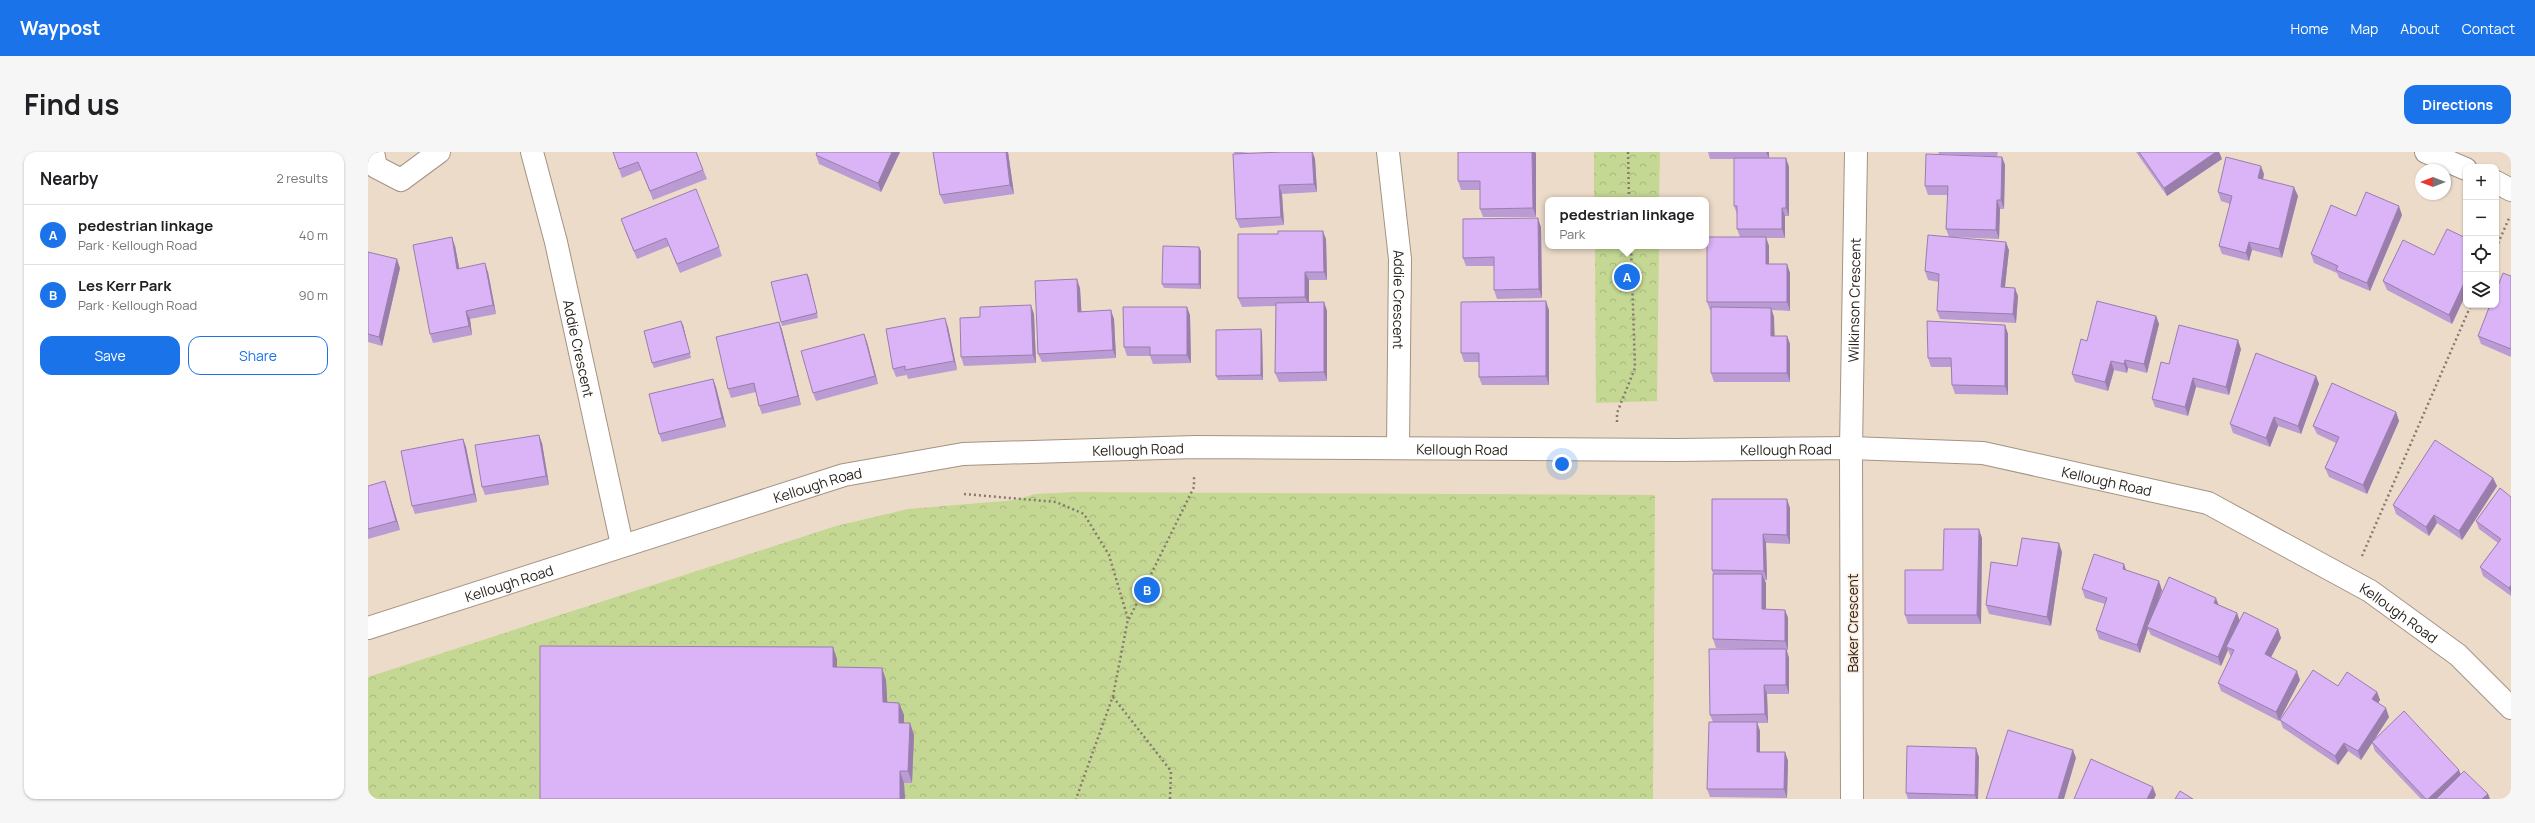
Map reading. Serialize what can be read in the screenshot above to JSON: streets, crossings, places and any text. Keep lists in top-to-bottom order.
{
  "streets": {
    "street": [
      "Addie Crescent",
      "Wilkinson Crescent",
      "Kellough Road",
      "Baker Crescent"
    ]
  },
  "crossings": [
    ["Addie Crescent", "Kellough Road"],
    ["Wilkinson Crescent", "Kellough Road"],
    ["Wilkinson Crescent", "Baker Crescent"],
    ["Kellough Road", "Baker Crescent"]
  ],
  "north": "left",
  "page": {
    "header": "Waypost",
    "nav": [
      "Home",
      "Map",
      "About",
      "Contact"
    ],
    "title": "Find us",
    "buttons": [
      "Directions",
      ["Save", "Share"]
    ],
    "heading": ["Nearby", "2 results"],
    "map_buttons": ["+", "−"],
    "popup": ["pedestrian linkage", "Park"],
    "list": [
      {
        "mark": "A",
        "name": "pedestrian linkage",
        "note": "Park · Kellough Road",
        "value": "40 m"
      },
      {
        "mark": "B",
        "name": "Les Kerr Park",
        "note": "Park · Kellough Road",
        "value": "90 m"
      }
    ],
    "pins": ["A", "B"]
  }
}
